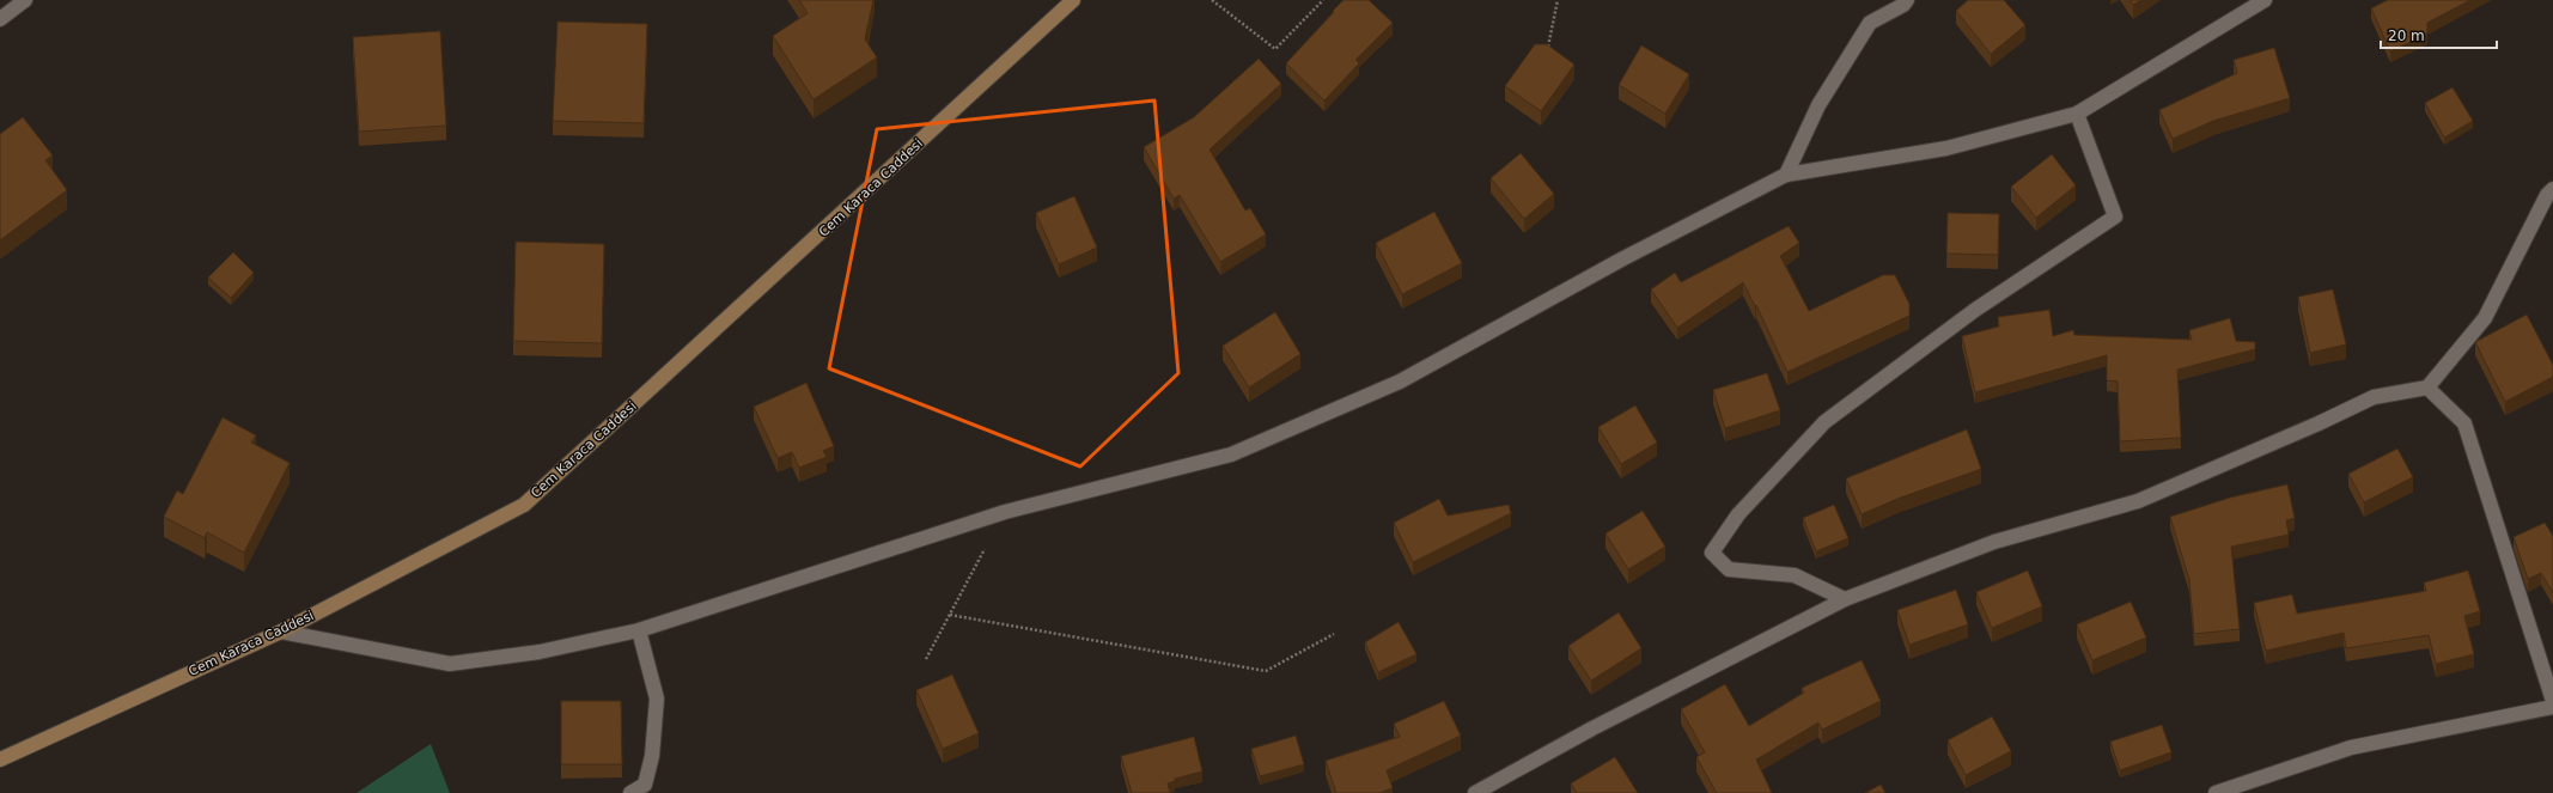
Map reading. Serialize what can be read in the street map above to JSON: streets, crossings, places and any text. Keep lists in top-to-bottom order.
{
  "streets": {
    "street": ["Cem Karaca Caddesi"]
  },
  "scale_bar": "20 m"
}
